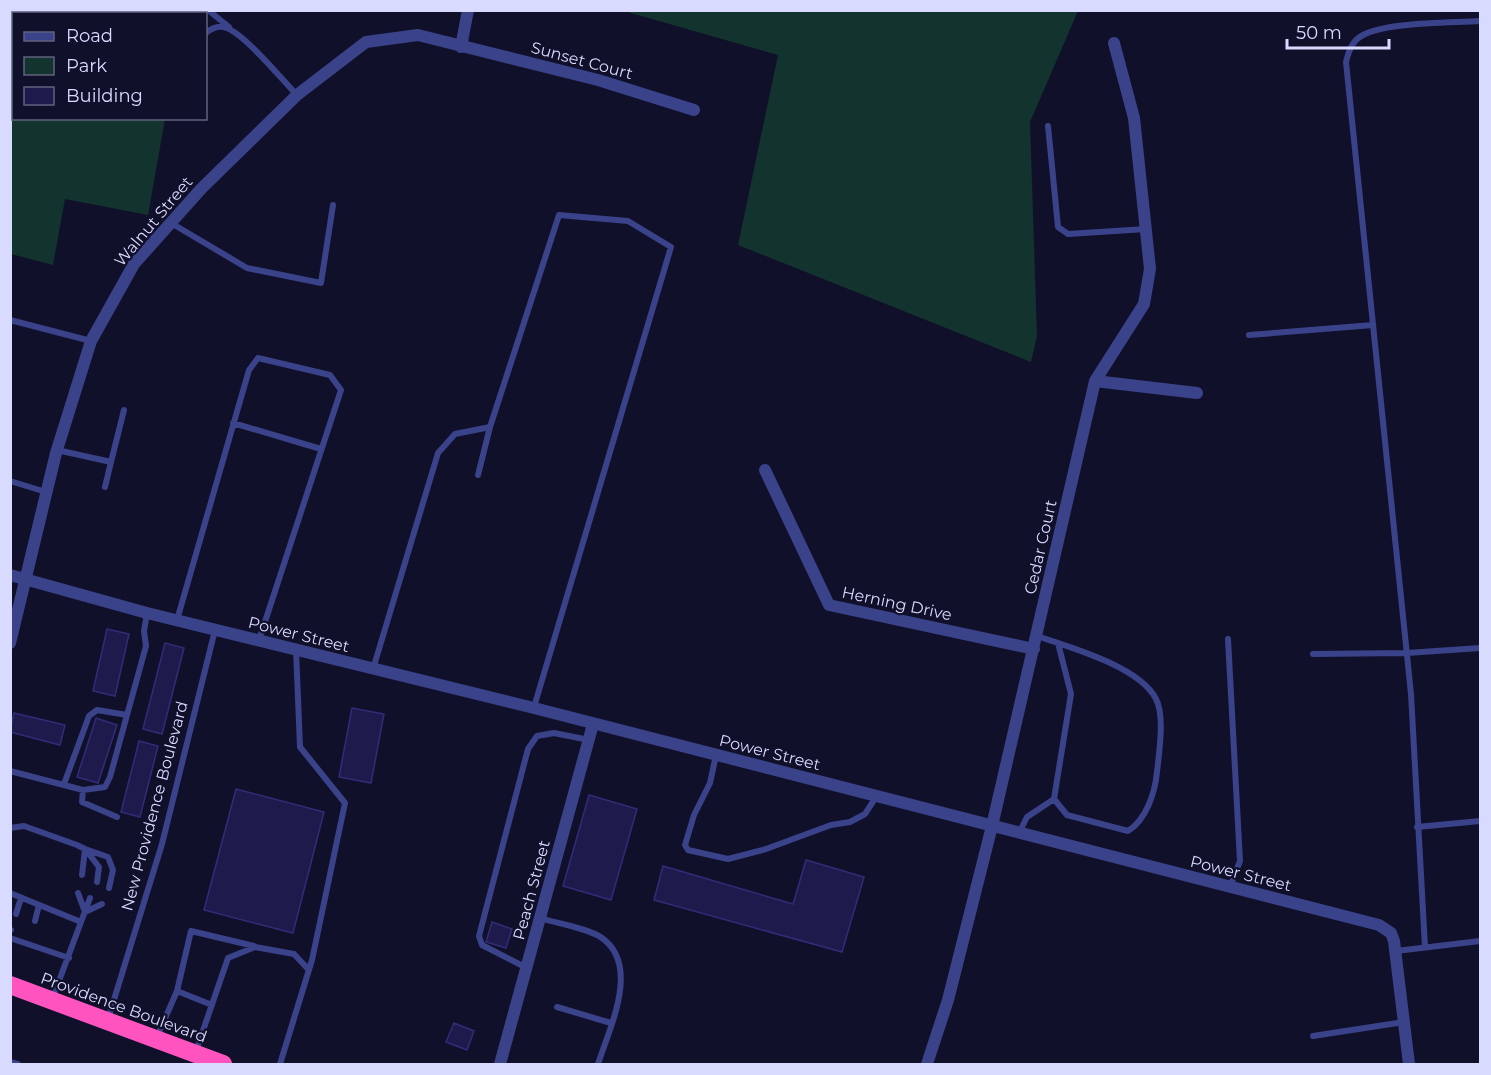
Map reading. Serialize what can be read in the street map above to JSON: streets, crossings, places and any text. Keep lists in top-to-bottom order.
{
  "streets": {
    "highway": ["Providence Boulevard"],
    "street": [
      "Sunset Court",
      "Walnut Street",
      "Cedar Court",
      "Herning Drive",
      "Power Street",
      "Peach Street"
    ],
    "lane": ["New Providence Boulevard"]
  },
  "crossings": [
    ["Sunset Court", "Walnut Street"],
    ["Walnut Street", "Power Street"],
    ["Cedar Court", "Herning Drive"],
    ["Cedar Court", "Power Street"],
    ["Power Street", "New Providence Boulevard"],
    ["Power Street", "Peach Street"],
    ["New Providence Boulevard", "Providence Boulevard"]
  ],
  "legend": ["Road", "Park", "Building"],
  "scale_bar": "50 m"
}
